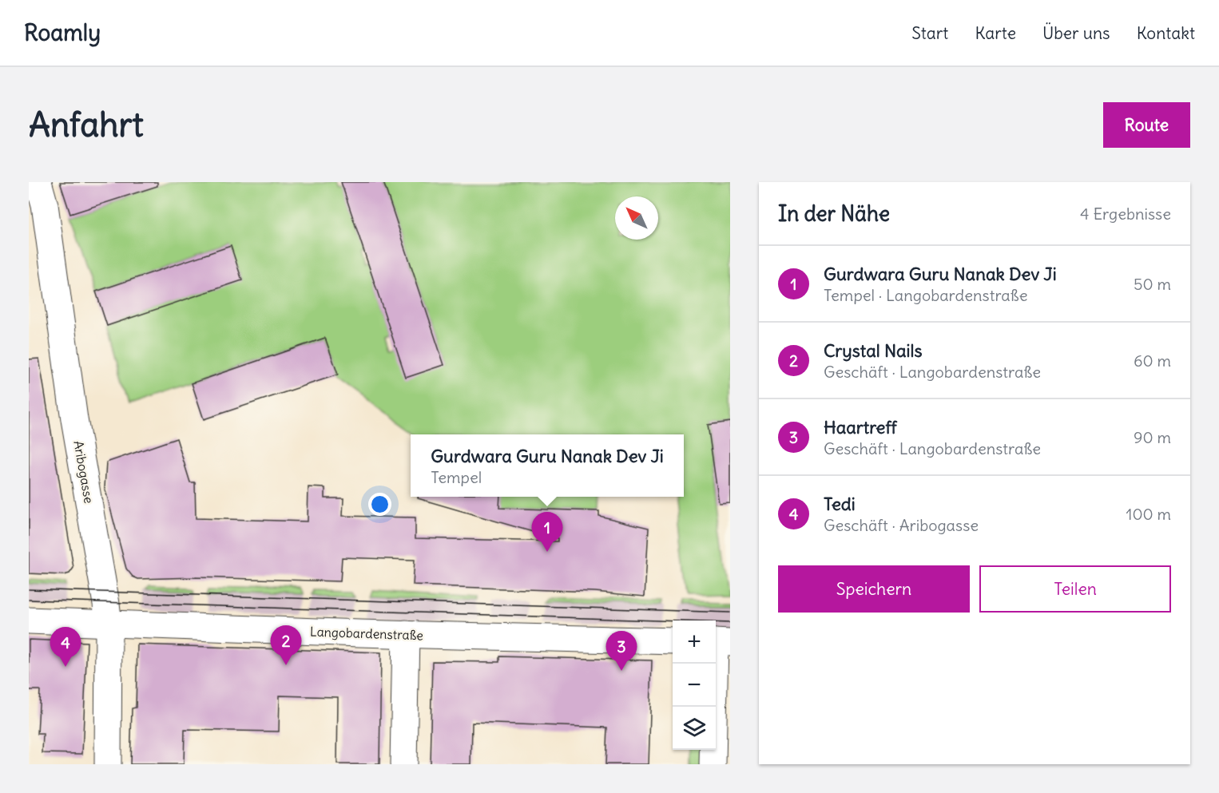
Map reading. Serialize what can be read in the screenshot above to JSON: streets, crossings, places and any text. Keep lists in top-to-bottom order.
{
  "streets": {
    "street": ["Aribogasse", "Langobardenstraße"]
  },
  "crossings": [
    ["Aribogasse", "Langobardenstraße"]
  ],
  "north": "top left",
  "page": {
    "header": "Roamly",
    "nav": [
      "Start",
      "Karte",
      "Über uns",
      "Kontakt"
    ],
    "buttons": [
      "Route",
      ["Speichern", "Teilen"]
    ],
    "title": "Anfahrt",
    "heading": ["In der Nähe", "4 Ergebnisse"],
    "list": [
      {
        "mark": "1",
        "name": "Gurdwara Guru Nanak Dev Ji",
        "note": "Tempel · Langobardenstraße",
        "value": "50 m"
      },
      {
        "mark": "2",
        "name": "Crystal Nails",
        "note": "Geschäft · Langobardenstraße",
        "value": "60 m"
      },
      {
        "mark": "3",
        "name": "Haartreff",
        "note": "Geschäft · Langobardenstraße",
        "value": "90 m"
      },
      {
        "mark": "4",
        "name": "Tedi",
        "note": "Geschäft · Aribogasse",
        "value": "100 m"
      }
    ],
    "popup": ["Gurdwara Guru Nanak Dev Ji", "Tempel"],
    "pins": [
      "1",
      "2",
      "4",
      "3"
    ],
    "map_buttons": ["+", "−"]
  }
}
